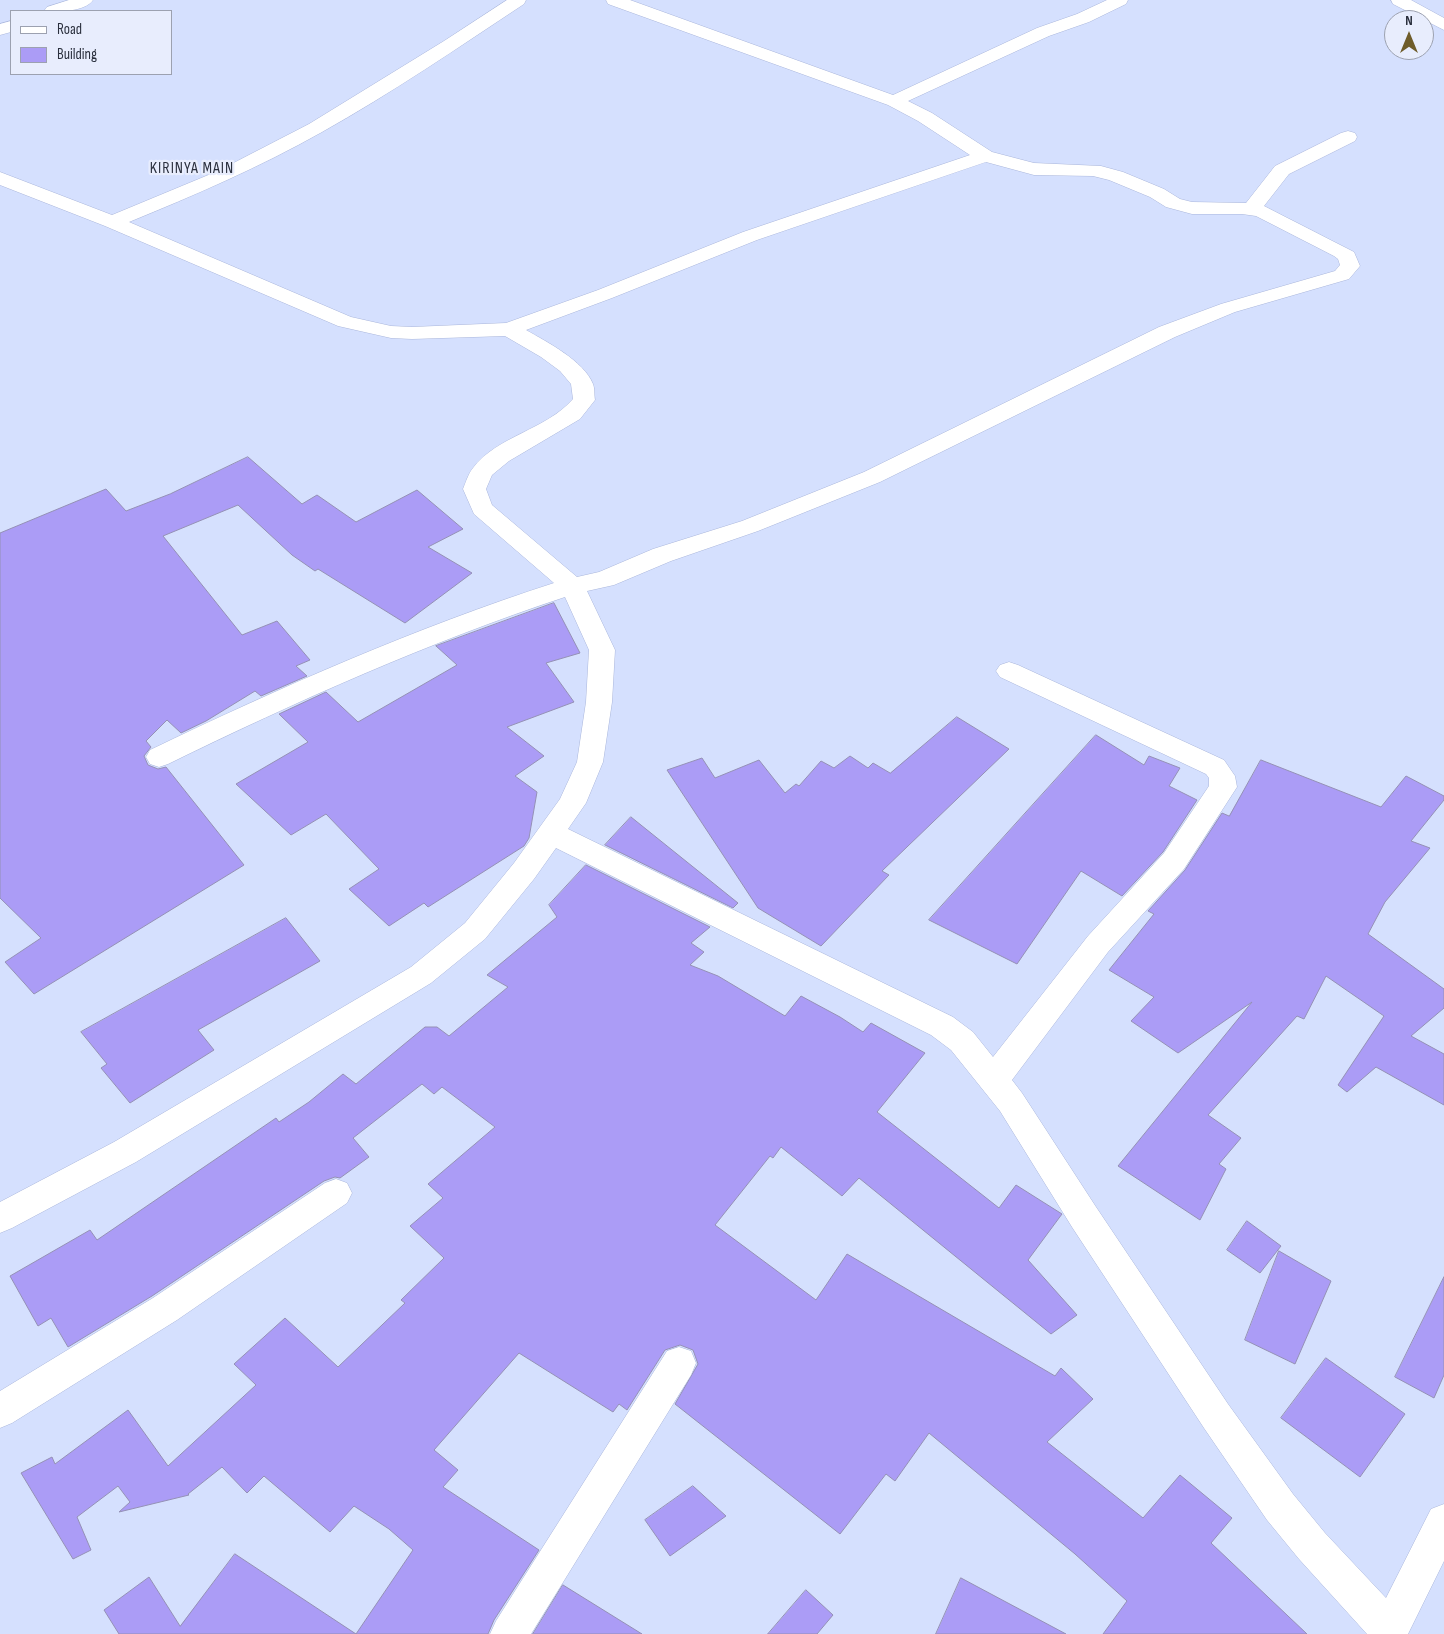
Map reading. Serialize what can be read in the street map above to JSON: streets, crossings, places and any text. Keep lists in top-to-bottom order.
{
  "districts": ["KIRINYA MAIN"],
  "legend": ["Road", "Building"],
  "north": "top"
}
